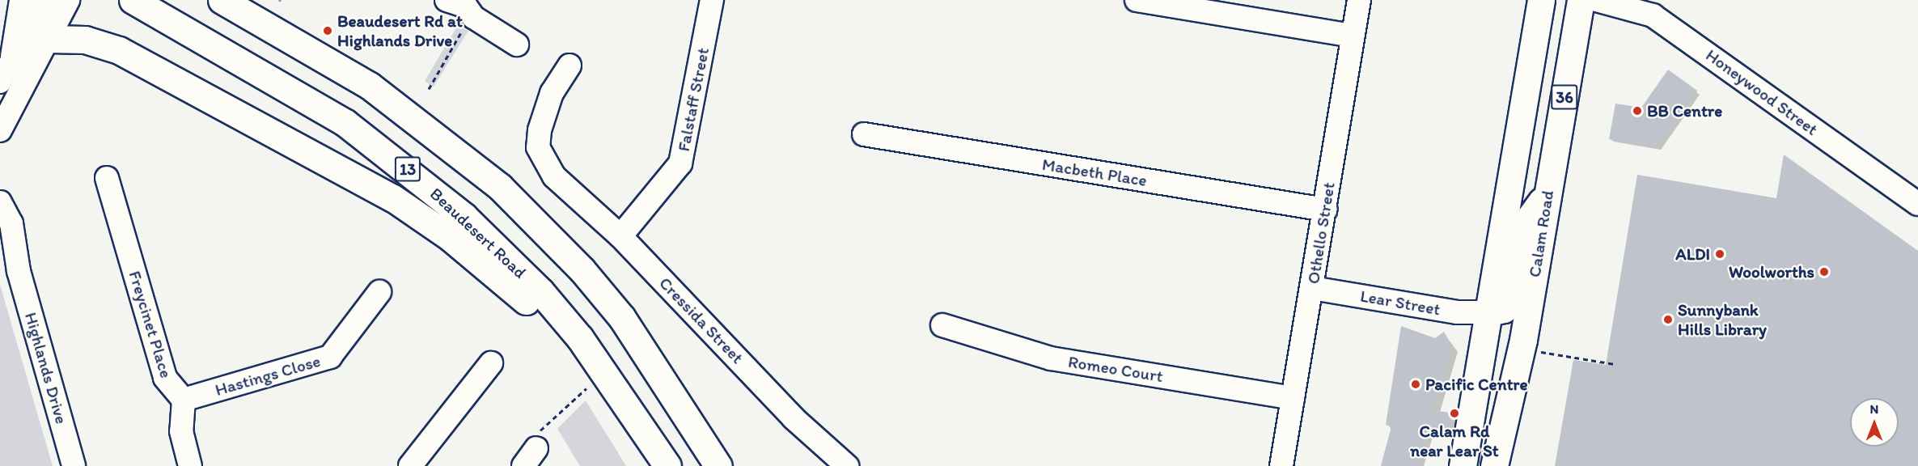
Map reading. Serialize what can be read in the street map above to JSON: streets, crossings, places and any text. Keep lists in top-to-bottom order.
{
  "streets": {
    "main road": [
      "36",
      "13",
      "Beaudesert Road",
      "Calam Road"
    ],
    "street": [
      "Honeywood Street",
      "Falstaff Street",
      "Macbeth Place",
      "Othello Street",
      "Lear Street",
      "Cressida Street",
      "Freycinet Place",
      "Highlands Drive",
      "Romeo Court",
      "Hastings Close"
    ]
  },
  "crossings": [
    ["36", "Lear Street"],
    ["Falstaff Street", "Cressida Street"],
    ["Macbeth Place", "Othello Street"],
    ["Othello Street", "Lear Street"],
    ["Othello Street", "Romeo Court"],
    ["Freycinet Place", "Hastings Close"]
  ],
  "places": [
    "Beaudesert Rd at Highlands Drive",
    "BB Centre",
    "ALDI",
    "Woolworths",
    "Sunnybank Hills Library",
    "Pacific Centre",
    "Calam Rd near Lear St"
  ],
  "north": "top"
}
